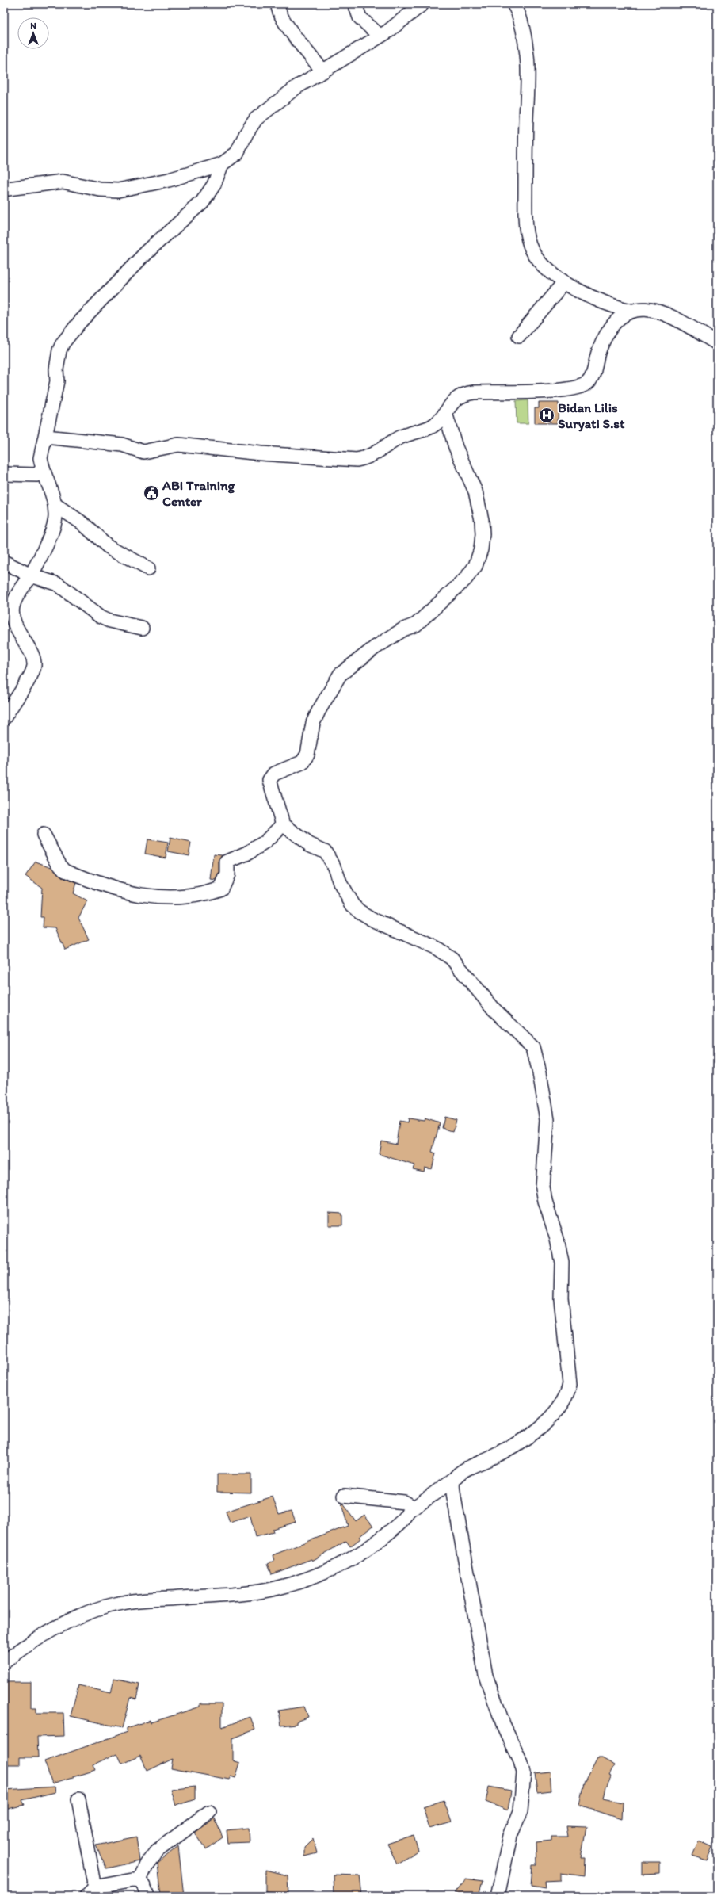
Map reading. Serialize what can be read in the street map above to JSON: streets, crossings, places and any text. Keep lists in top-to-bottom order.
{
  "places": {
    "hospital": ["Bidan Lilis Suryati S.st"],
    "public building": ["ABI Training Center"]
  },
  "north": "top"
}
